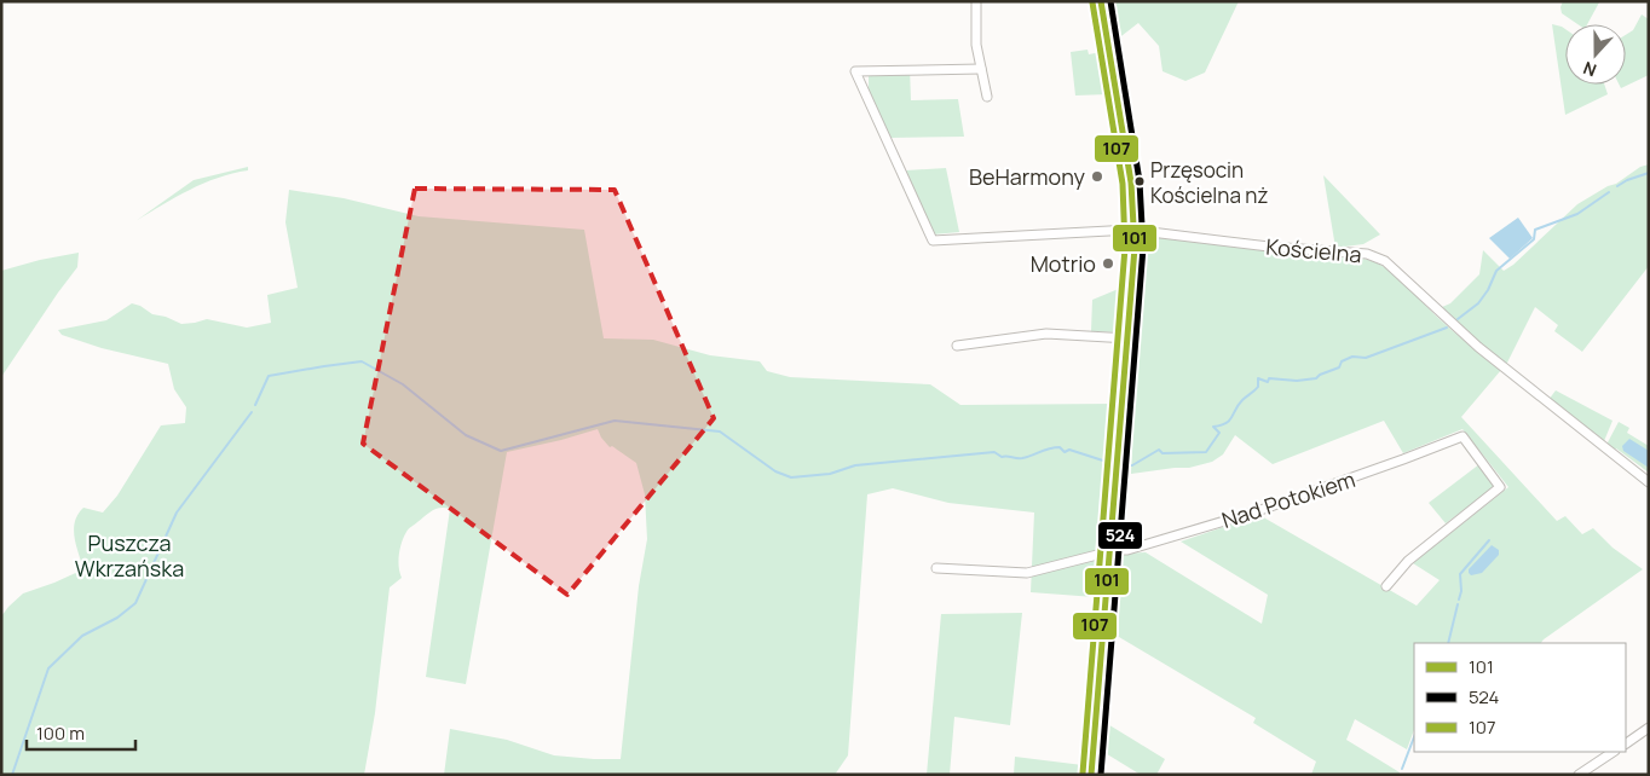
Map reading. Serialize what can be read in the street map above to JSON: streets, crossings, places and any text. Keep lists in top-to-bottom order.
{
  "streets": {
    "street": ["Kościelna", "Nad Potokiem"]
  },
  "parks": ["Puszcza Wkrzańska"],
  "places": ["BeHarmony", "Przęsocin Kościelna nż", "Motrio"],
  "lines": ["transit line 101", "transit line 524", "transit line 107"],
  "legend": ["101", "524", "107"],
  "scale_bar": "100 m",
  "north": "bottom"
}
